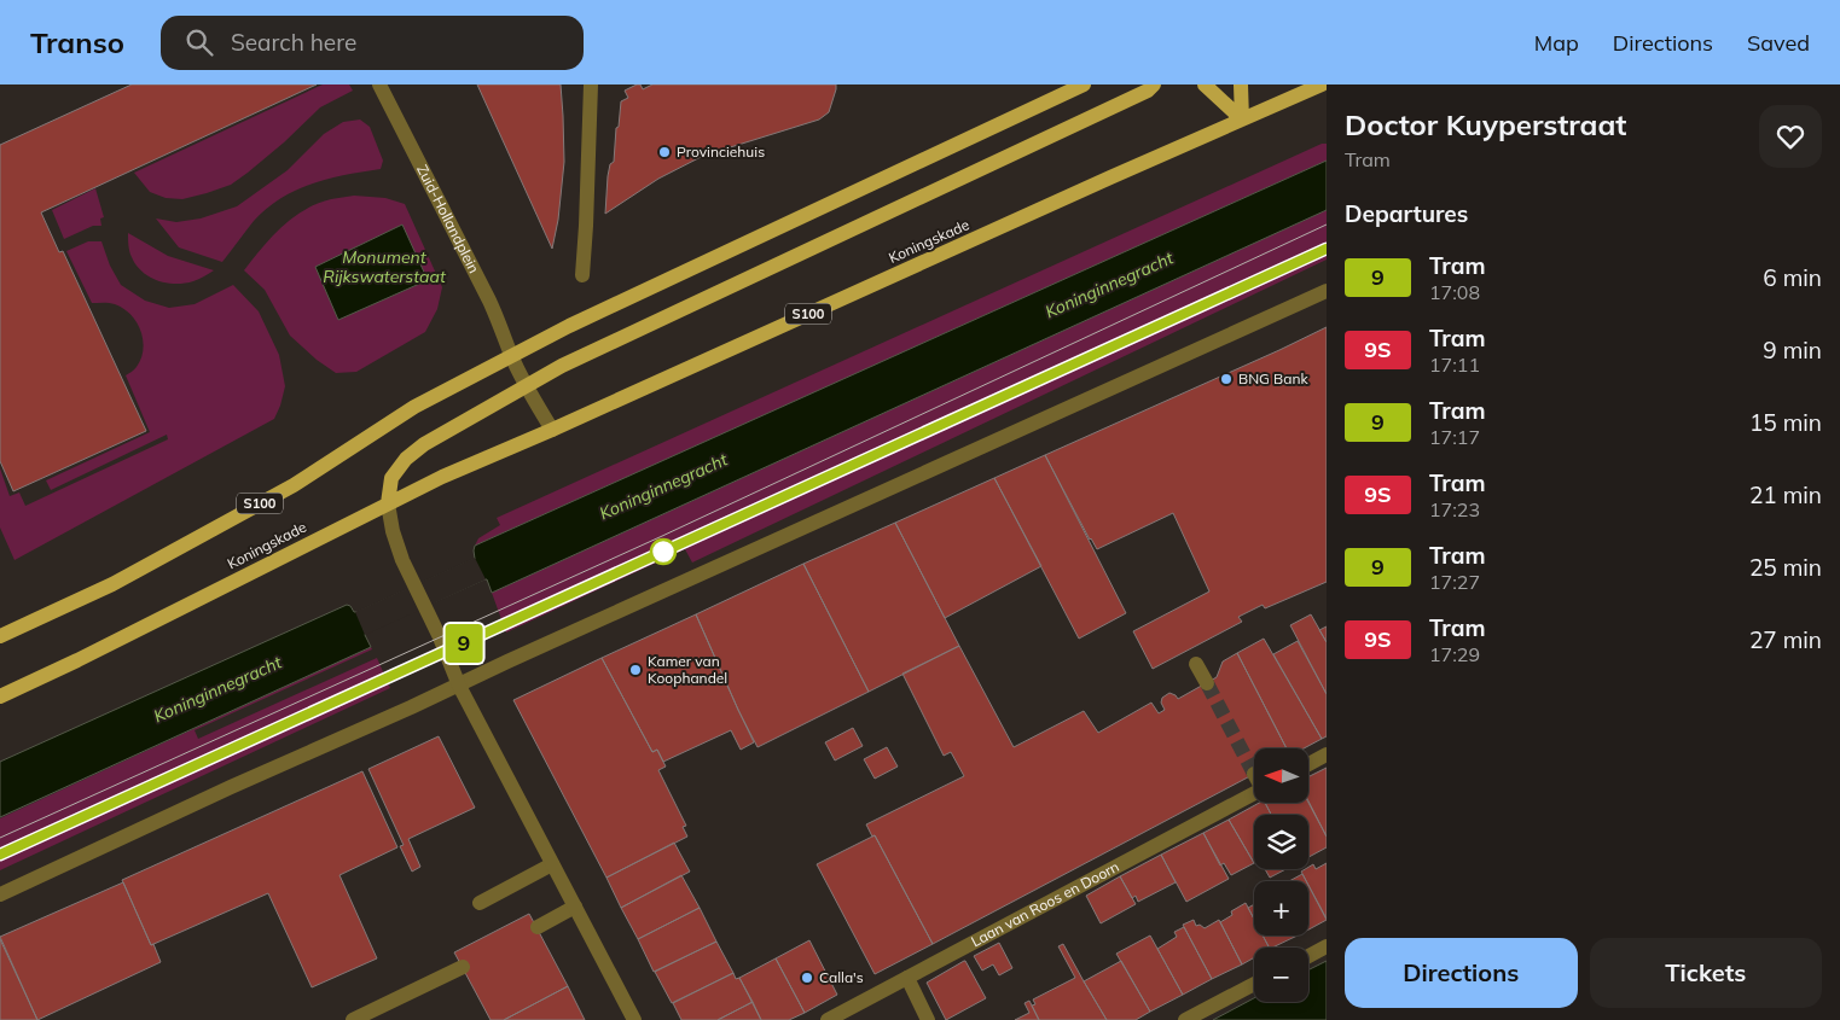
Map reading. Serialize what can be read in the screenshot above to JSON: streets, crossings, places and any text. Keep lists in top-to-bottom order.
{
  "streets": {
    "main road": ["Koningskade", "S100"],
    "street": ["Zuid-Hollandplein", "Laan van Roos en Doorn"]
  },
  "crossings": [
    ["Zuid-Hollandplein", "S100"]
  ],
  "water": ["Monument Rijkswaterstaat", "Koninginnegracht"],
  "places": [
    "Provinciehuis",
    "BNG Bank",
    "Kamer van Koophandel",
    "Calla's"
  ],
  "lines": ["tram line 9"],
  "north": "left",
  "page": {
    "header": "Transo",
    "search": "Search here",
    "nav": ["Map", "Directions", "Saved"],
    "on_map": "9",
    "heading": [
      ["Doctor Kuyperstraat", "Tram"],
      "Departures"
    ],
    "list": [
      {
        "mark": "9",
        "name": "Tram",
        "note": "17:08",
        "value": "6 min"
      },
      {
        "mark": "9S",
        "name": "Tram",
        "note": "17:11",
        "value": "9 min"
      },
      {
        "mark": "9",
        "name": "Tram",
        "note": "17:17",
        "value": "15 min"
      },
      {
        "mark": "9S",
        "name": "Tram",
        "note": "17:23",
        "value": "21 min"
      },
      {
        "mark": "9",
        "name": "Tram",
        "note": "17:27",
        "value": "25 min"
      },
      {
        "mark": "9S",
        "name": "Tram",
        "note": "17:29",
        "value": "27 min"
      }
    ],
    "map_buttons": ["+", "−"],
    "buttons": ["Directions", "Tickets"]
  }
}
